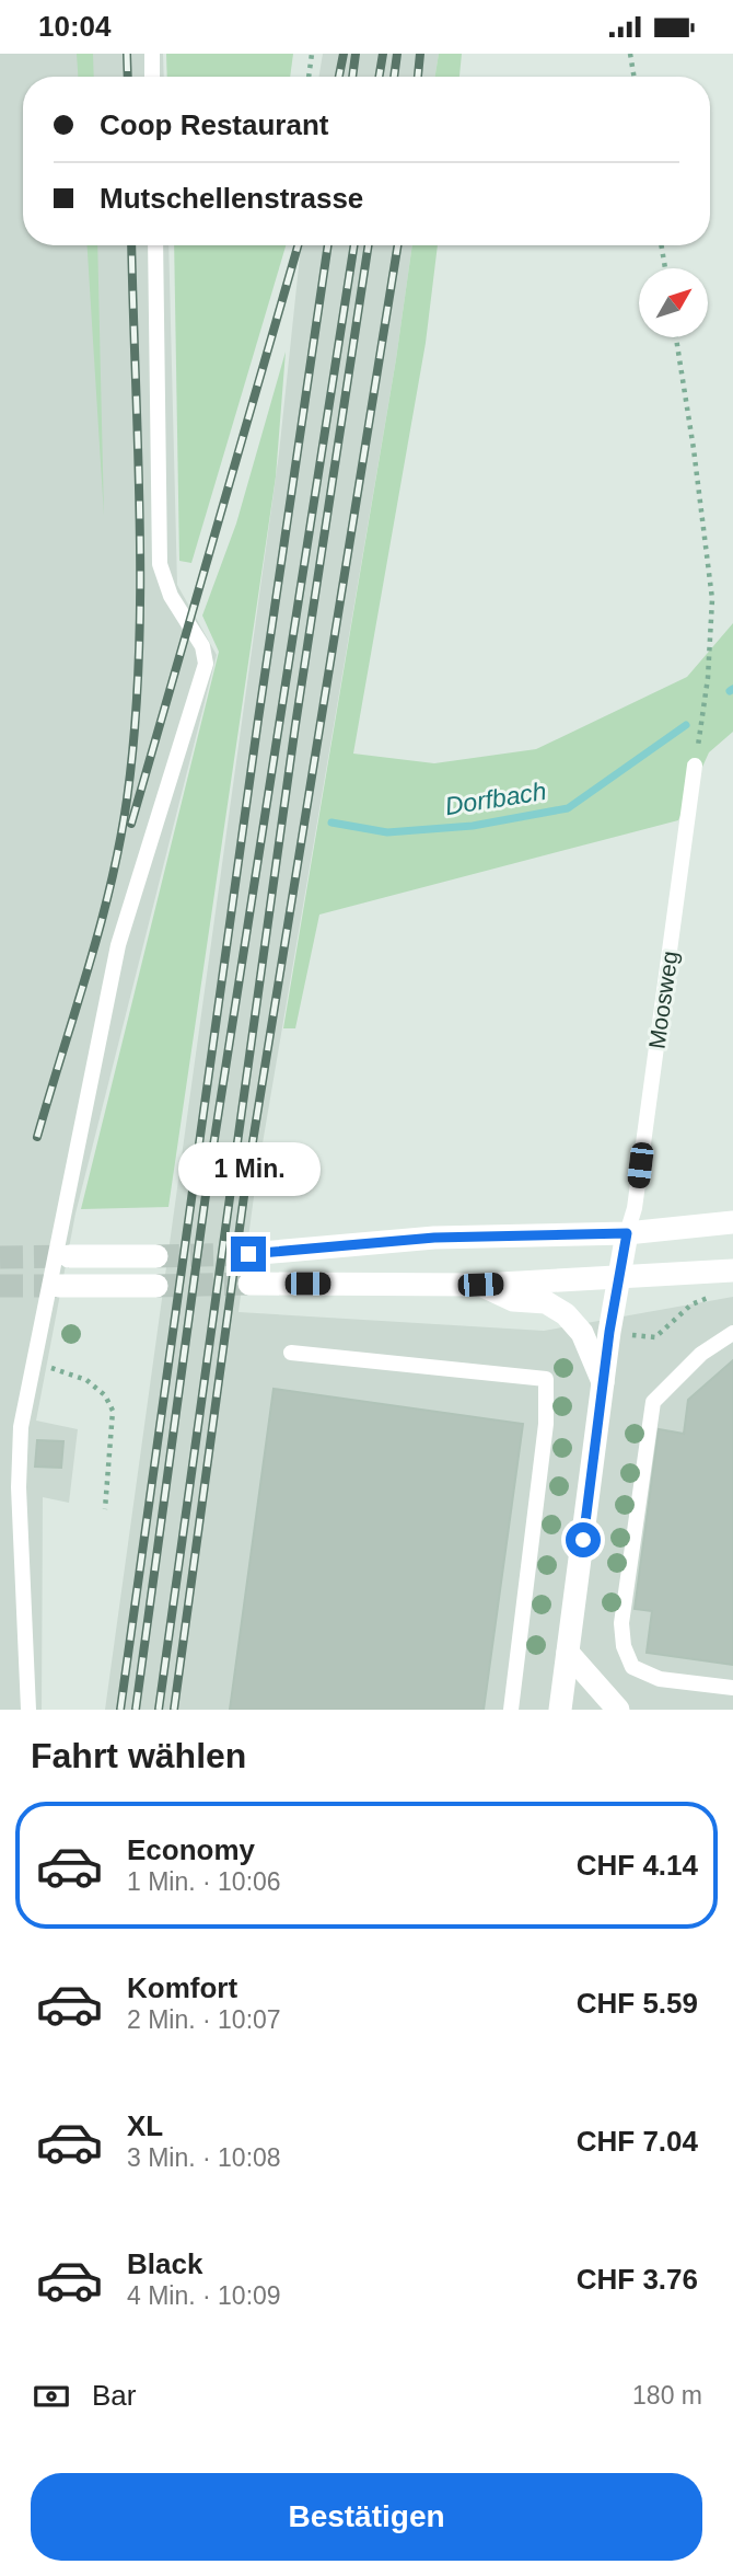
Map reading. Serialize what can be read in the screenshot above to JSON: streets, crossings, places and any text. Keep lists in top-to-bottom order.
{
  "streets": {
    "lane": ["Moosweg"]
  },
  "water": ["Dorfbach"],
  "north": "top right",
  "page": {
    "status": "10:04",
    "banner": ["Coop Restaurant", "Mutschellenstrasse"],
    "bubble": "1 Min.",
    "heading": "Fahrt wählen",
    "list": [
      {
        "name": "Economy",
        "note": "1 Min. · 10:06",
        "value": "CHF 4.14"
      },
      {
        "name": "Komfort",
        "note": "2 Min. · 10:07",
        "value": "CHF 5.59"
      },
      {
        "name": "XL",
        "note": "3 Min. · 10:08",
        "value": "CHF 7.04"
      },
      {
        "name": "Black",
        "note": "4 Min. · 10:09",
        "value": "CHF 3.76"
      }
    ],
    "pay": ["Bar", "180 m"],
    "buttons": "Bestätigen"
  }
}
